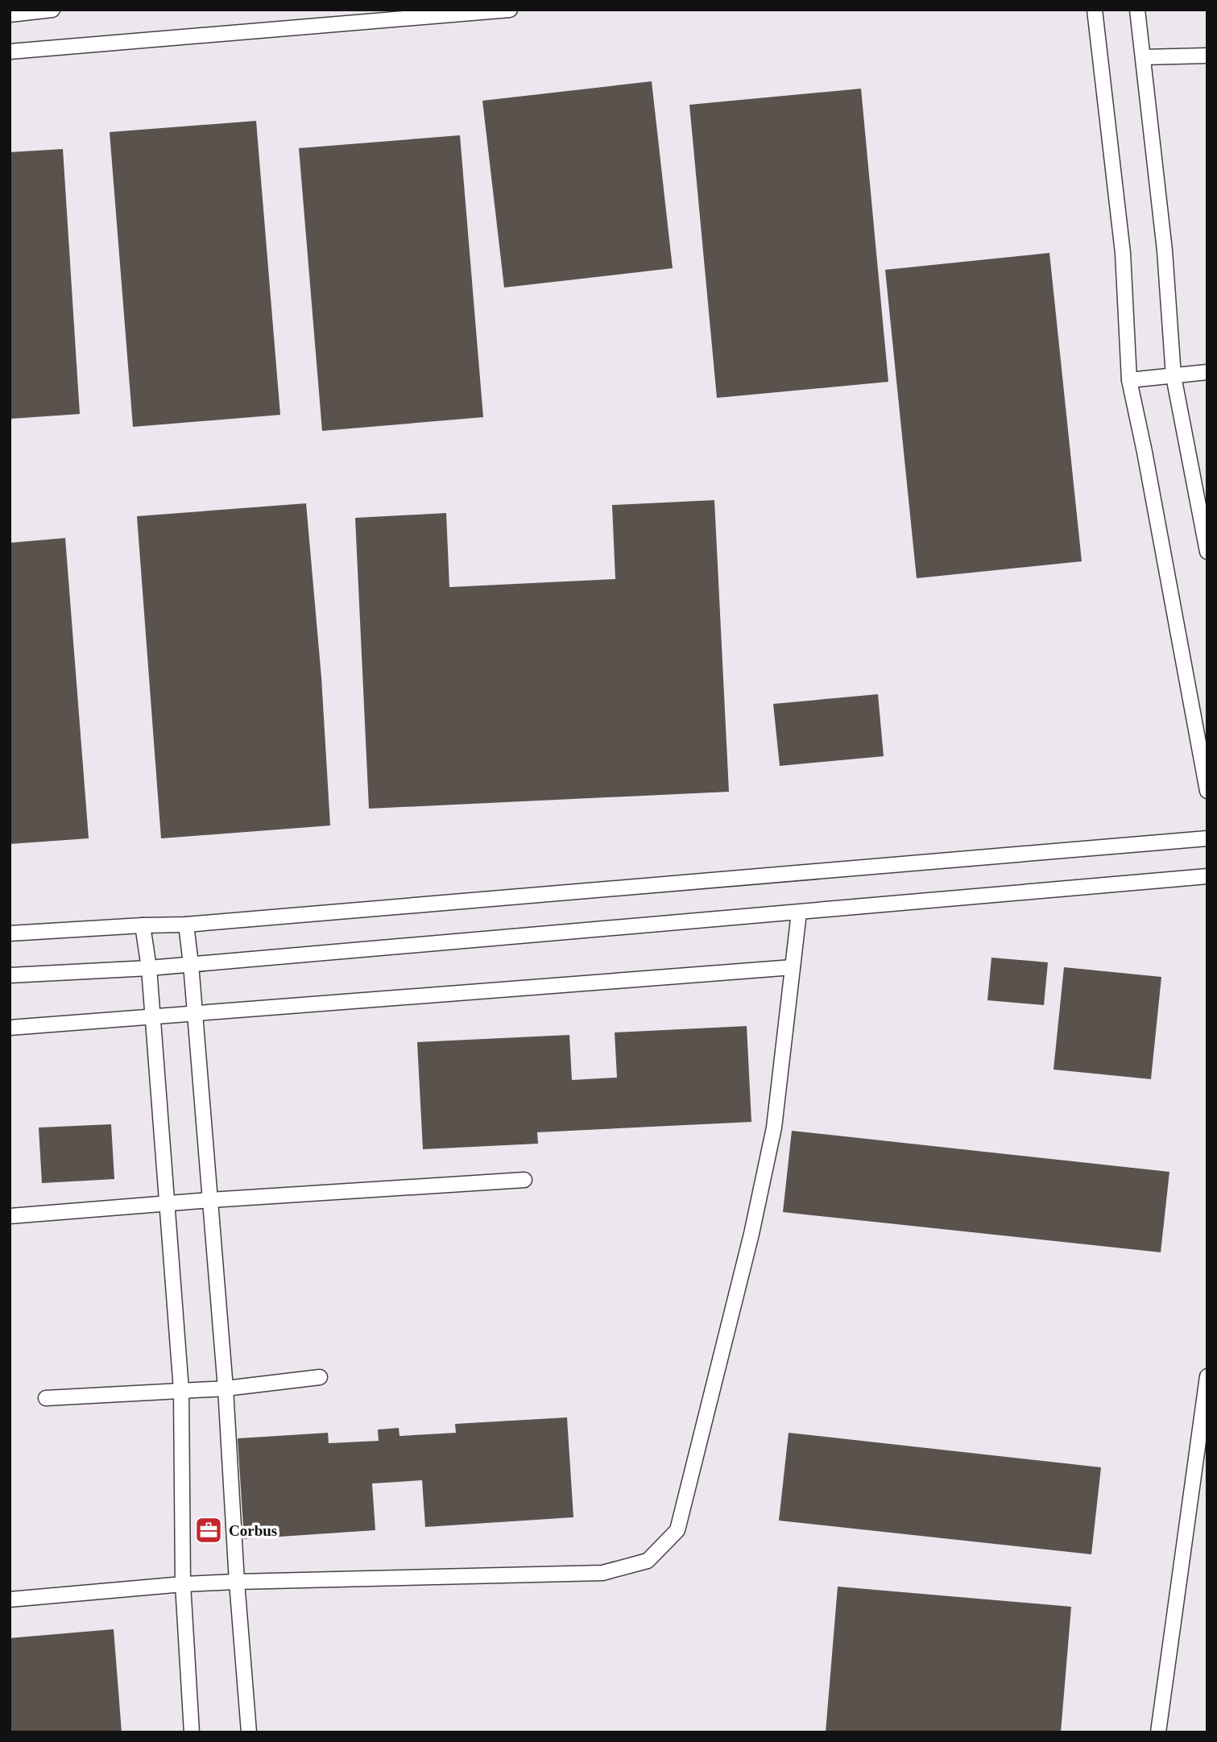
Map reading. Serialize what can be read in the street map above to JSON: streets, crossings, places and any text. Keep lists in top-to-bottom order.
{
  "places": {
    "office": ["Corbus"]
  }
}
